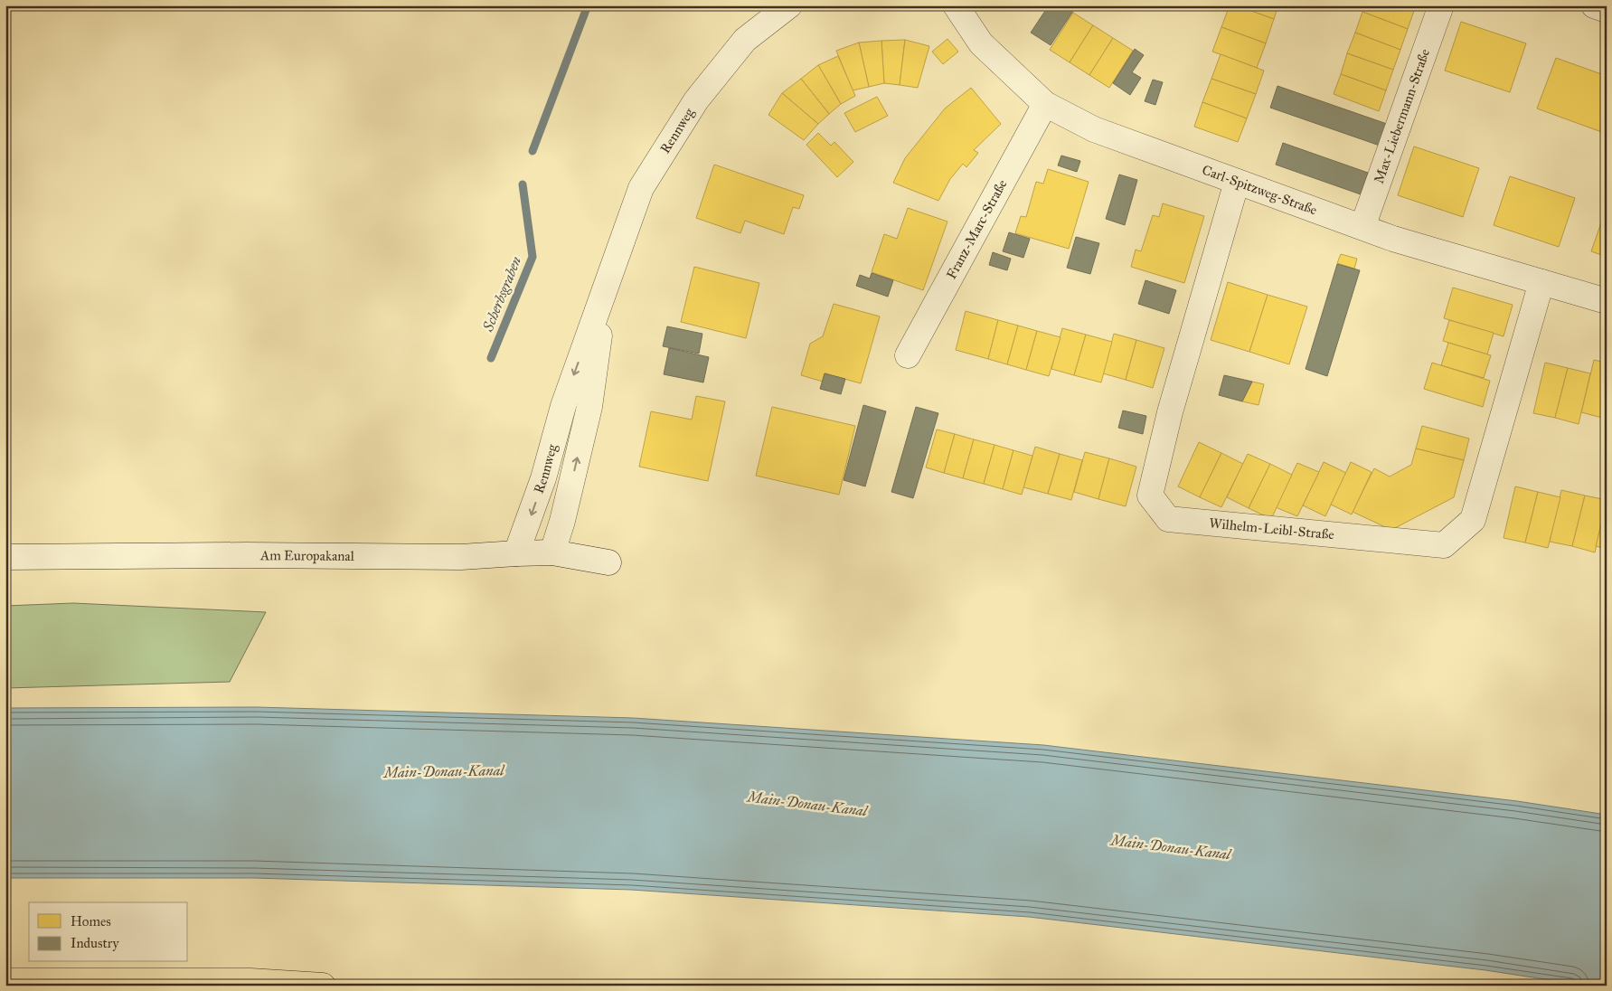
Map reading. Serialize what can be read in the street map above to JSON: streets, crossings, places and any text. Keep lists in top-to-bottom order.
{
  "streets": {
    "street": [
      "Max-Liebermann-Straße",
      "Rennweg",
      "Carl-Spitzweg-Straße",
      "Franz-Marc-Straße",
      "Wilhelm-Leibl-Straße",
      "Am Europakanal"
    ]
  },
  "crossings": [
    ["Max-Liebermann-Straße", "Carl-Spitzweg-Straße"],
    ["Rennweg", "Am Europakanal"],
    ["Carl-Spitzweg-Straße", "Franz-Marc-Straße"],
    ["Carl-Spitzweg-Straße", "Wilhelm-Leibl-Straße"]
  ],
  "water": ["Scherbsgraben", "Main-Donau-Kanal"],
  "legend": ["Homes", "Industry"]
}
